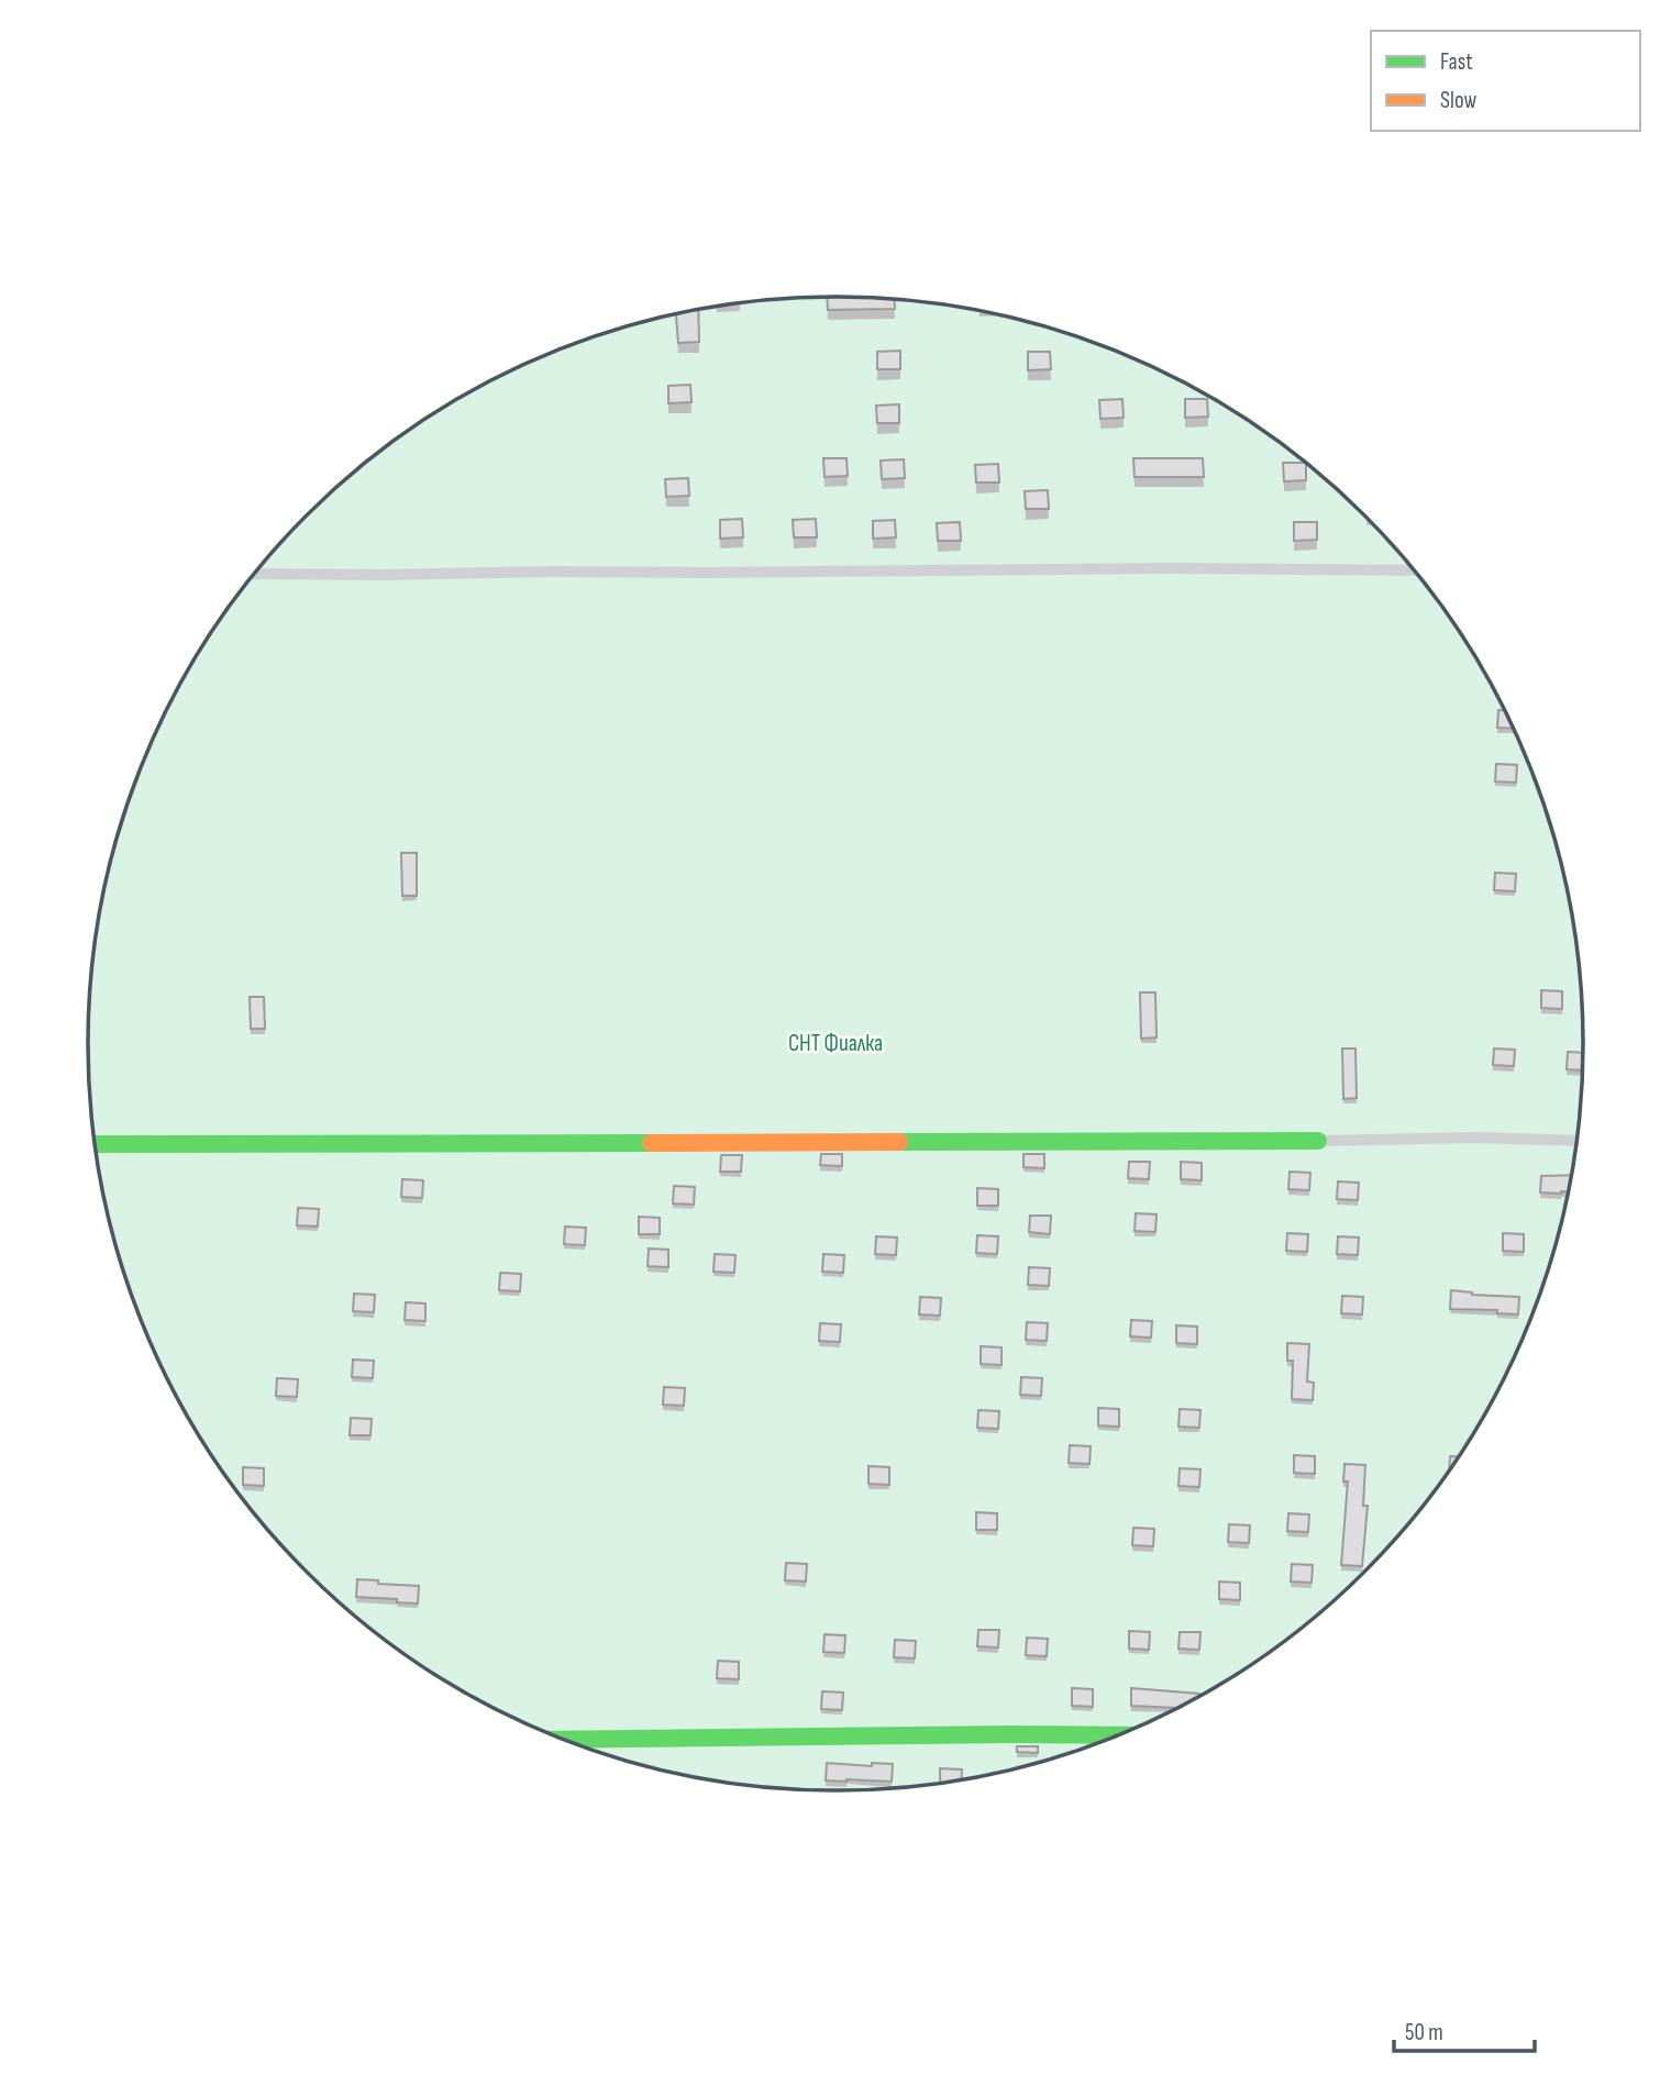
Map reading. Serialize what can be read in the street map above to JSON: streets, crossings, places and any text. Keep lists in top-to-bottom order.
{
  "parks": ["СНТ Фиалка"],
  "legend": ["Fast", "Slow"],
  "scale_bar": "50 m"
}
